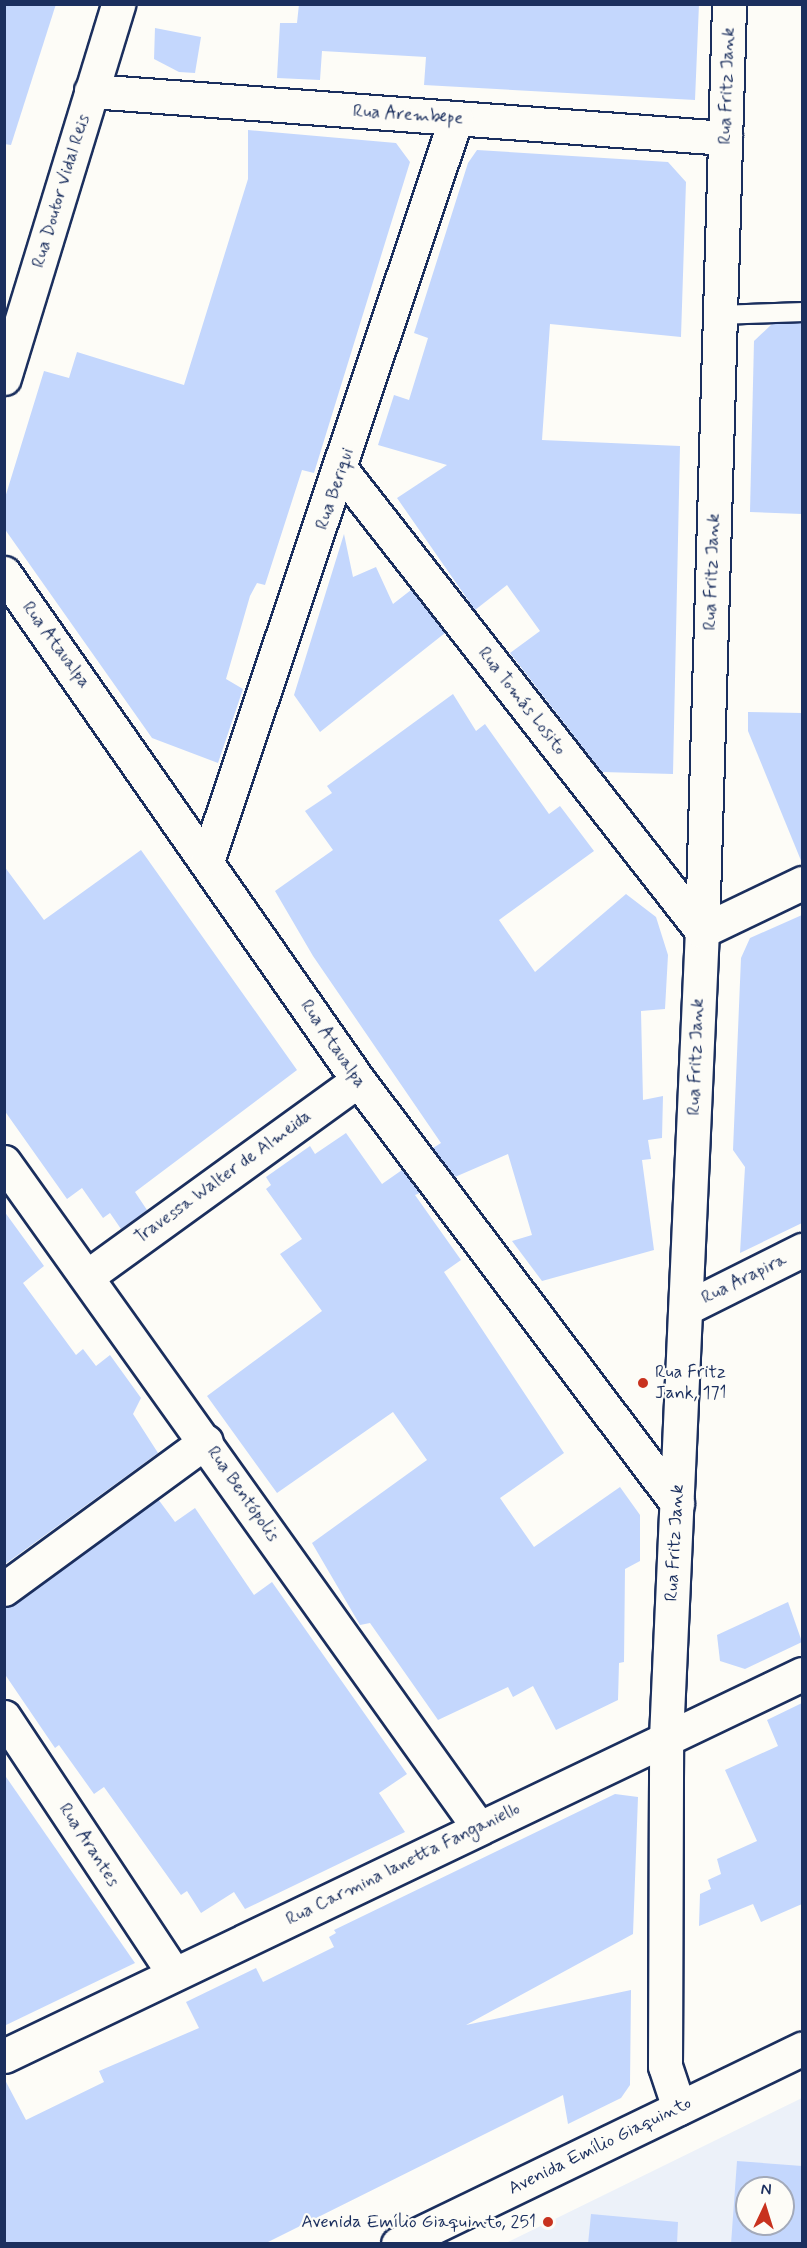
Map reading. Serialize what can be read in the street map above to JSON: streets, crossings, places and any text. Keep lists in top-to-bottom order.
{
  "streets": {
    "street": [
      "Rua Fritz Jank",
      "Rua Arembepe",
      "Rua Doutor Vidal Reis",
      "Rua Beriqui",
      "Rua Ataualpa",
      "Rua Tomás Losito",
      "Travessa Walter de Almeida",
      "Rua Arapira",
      "Rua Bentópolis",
      "Rua Arantes",
      "Rua Carmina Ianetta Fanganiello",
      "Avenida Emílio Giaquinto"
    ]
  },
  "crossings": [
    ["Rua Fritz Jank", "Rua Arembepe"],
    ["Rua Fritz Jank", "Rua Ataualpa"],
    ["Rua Fritz Jank", "Rua Tomás Losito"],
    ["Rua Fritz Jank", "Rua Arapira"],
    ["Rua Fritz Jank", "Rua Carmina Ianetta Fanganiello"],
    ["Rua Fritz Jank", "Avenida Emílio Giaquinto"],
    ["Rua Arembepe", "Rua Doutor Vidal Reis"],
    ["Rua Arembepe", "Rua Beriqui"],
    ["Rua Beriqui", "Rua Ataualpa"],
    ["Rua Beriqui", "Rua Tomás Losito"],
    ["Rua Ataualpa", "Travessa Walter de Almeida"],
    ["Travessa Walter de Almeida", "Rua Bentópolis"],
    ["Rua Bentópolis", "Rua Carmina Ianetta Fanganiello"],
    ["Rua Arantes", "Rua Carmina Ianetta Fanganiello"]
  ],
  "places": ["Rua Fritz Jank, 171", "Avenida Emílio Giaquinto, 251"],
  "north": "top"
}
